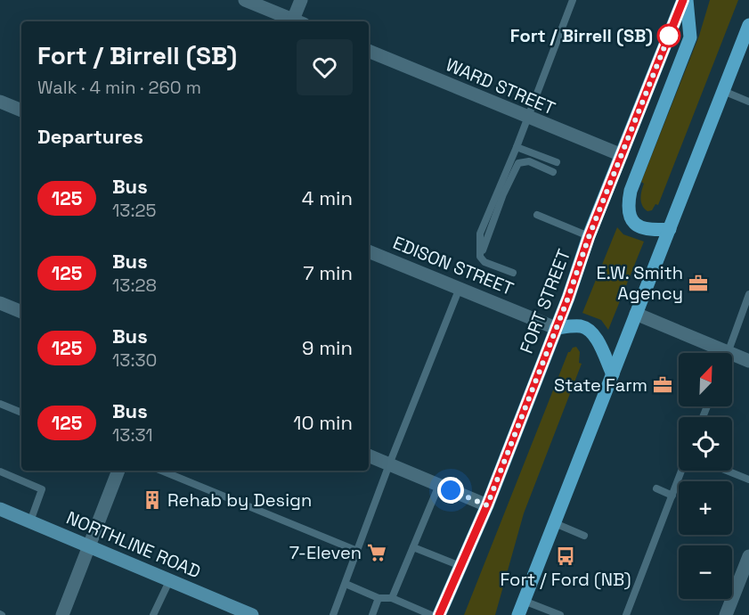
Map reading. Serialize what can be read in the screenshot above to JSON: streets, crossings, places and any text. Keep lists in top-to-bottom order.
{
  "streets": {
    "main road": ["FORT STREET", "NORTHLINE ROAD"],
    "street": ["WARD STREET", "EDISON STREET"]
  },
  "crossings": [
    ["WARD STREET", "FORT STREET"],
    ["EDISON STREET", "FORT STREET"]
  ],
  "places": {
    "other": ["Fort / Birrell (SB)"],
    "office": ["E.W. Smith Agency", "State Farm"],
    "building": ["Rehab by Design"],
    "supermarket": ["7-Eleven"],
    "bus stop": ["Fort / Ford (NB)"]
  },
  "lines": ["bus line 125"],
  "north": "top right",
  "page": {
    "heading": [
      ["Fort / Birrell (SB)", "Walk · 4 min · 260 m"],
      "Departures"
    ],
    "list": [
      {
        "mark": "125",
        "name": "Bus",
        "note": "13:25",
        "value": "4 min"
      },
      {
        "mark": "125",
        "name": "Bus",
        "note": "13:28",
        "value": "7 min"
      },
      {
        "mark": "125",
        "name": "Bus",
        "note": "13:30",
        "value": "9 min"
      },
      {
        "mark": "125",
        "name": "Bus",
        "note": "13:31",
        "value": "10 min"
      }
    ],
    "map_buttons": ["+", "−"]
  }
}
